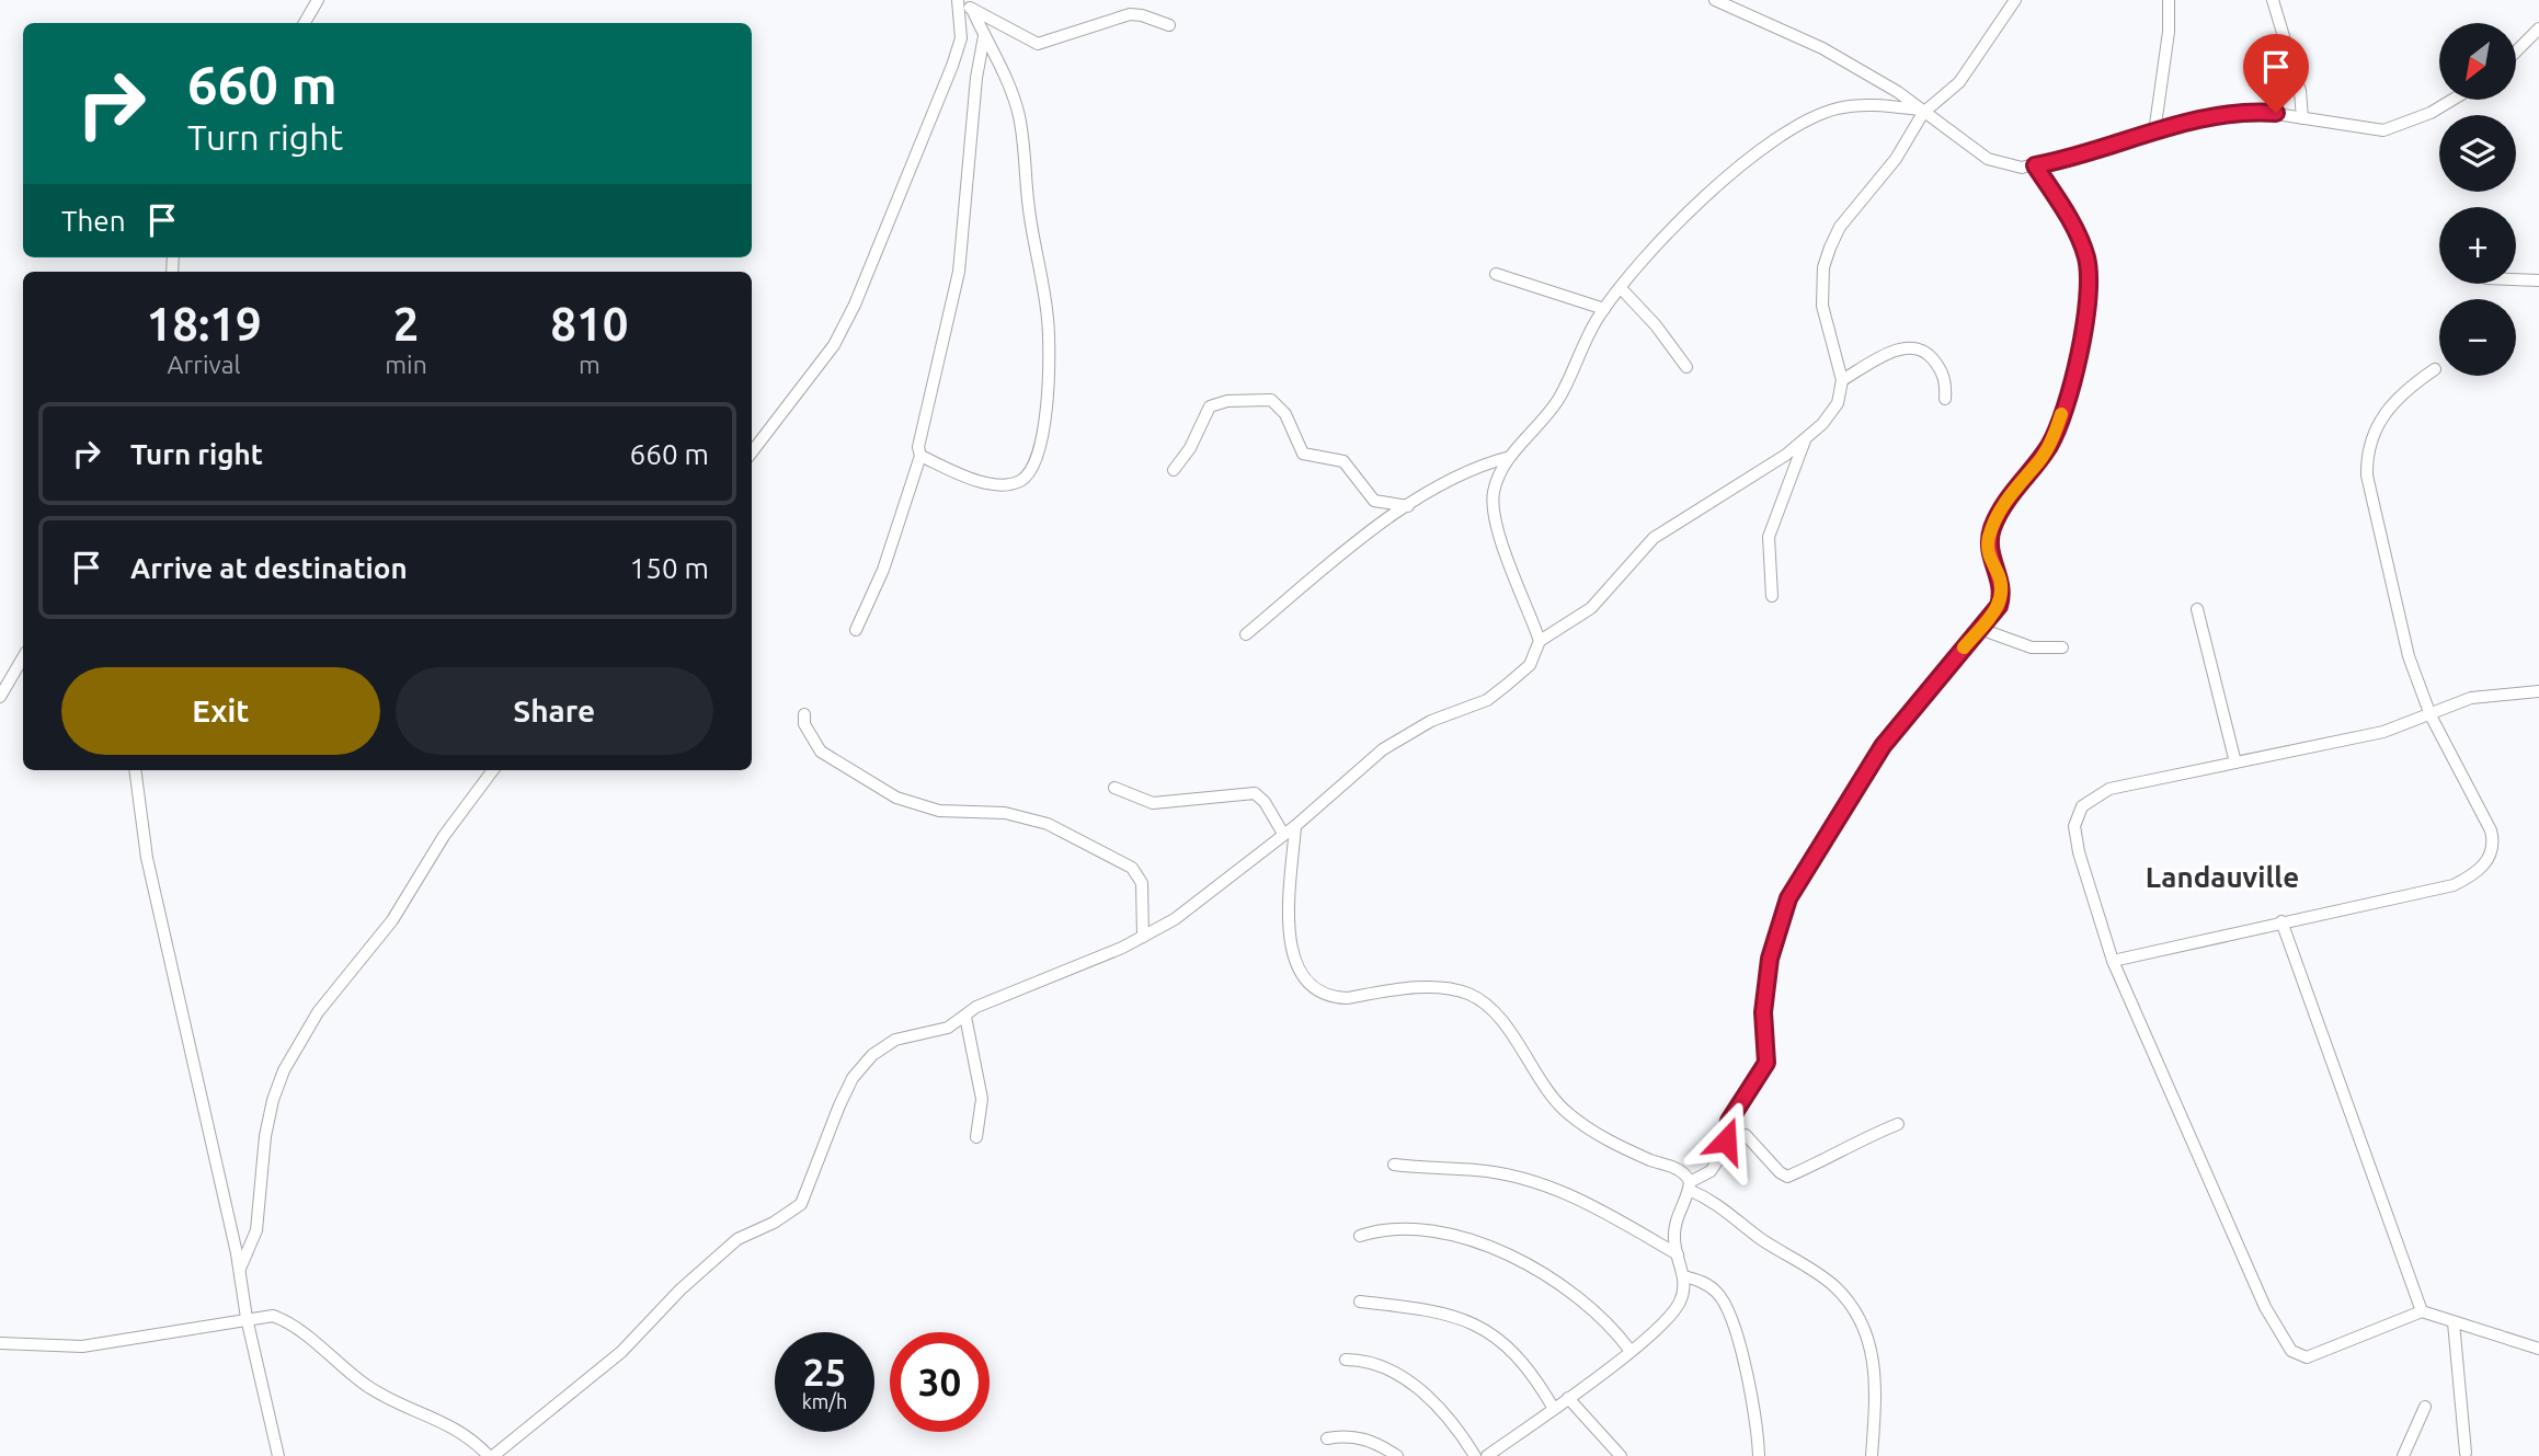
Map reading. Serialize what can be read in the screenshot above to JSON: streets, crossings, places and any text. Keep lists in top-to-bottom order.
{
  "districts": ["Landauville"],
  "north": "bottom left",
  "page": {
    "map_buttons": ["+", "−"],
    "turn": ["660 m", "Turn right"],
    "then": "Then",
    "eta": [
      "18:19",
      "Arrival",
      "2",
      "min",
      "810",
      "m"
    ],
    "list": [
      {
        "name": "Turn right",
        "value": "660 m"
      },
      {
        "name": "Arrive at destination",
        "value": "150 m"
      }
    ],
    "buttons": ["Exit", "Share"],
    "speed": "25 km/h",
    "limit": "30"
  }
}
